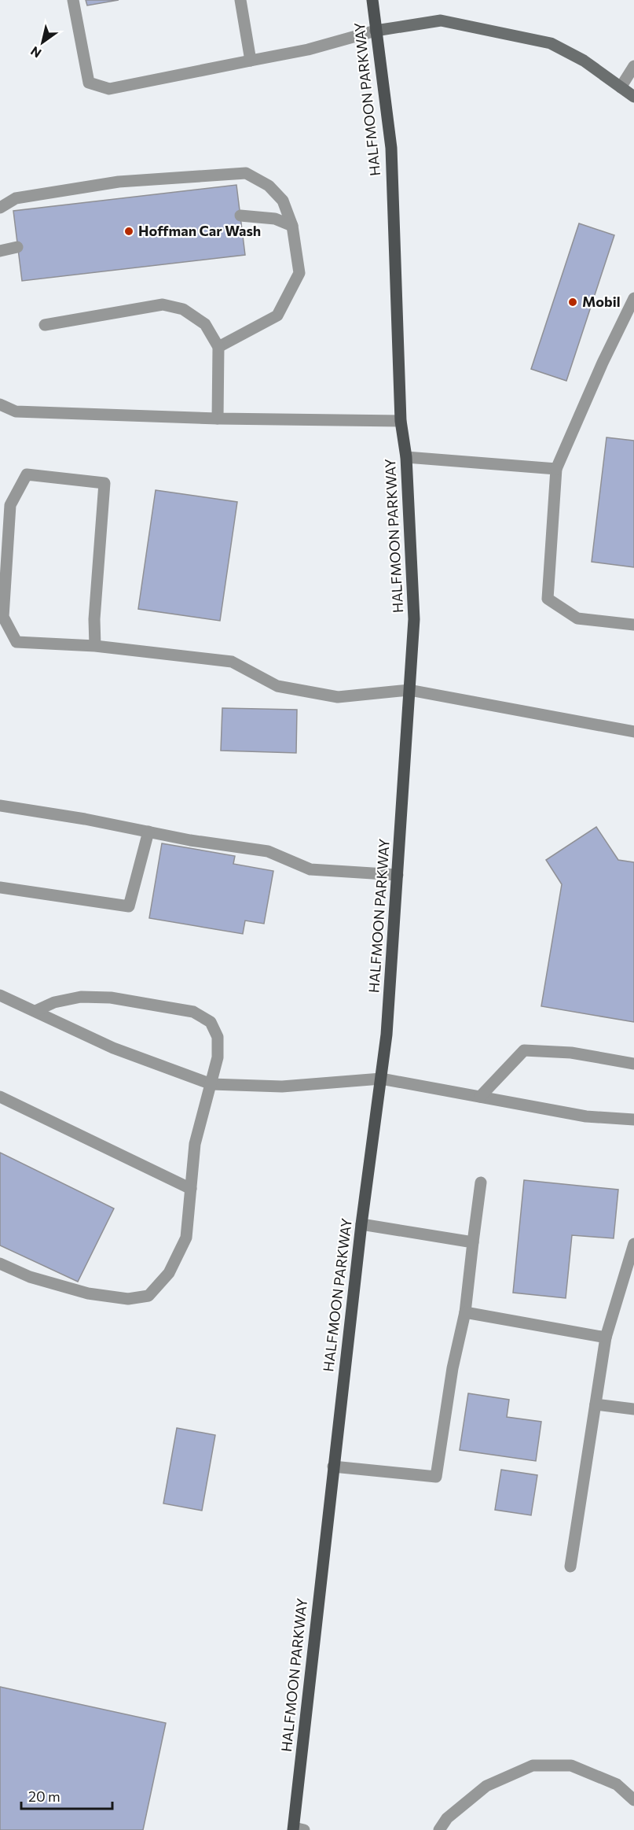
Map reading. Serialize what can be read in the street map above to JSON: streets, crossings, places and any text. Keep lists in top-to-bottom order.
{
  "streets": {
    "main road": ["HALFMOON PARKWAY"]
  },
  "places": ["Hoffman Car Wash", "Mobil"],
  "scale_bar": "20 m",
  "north": "bottom left"
}
